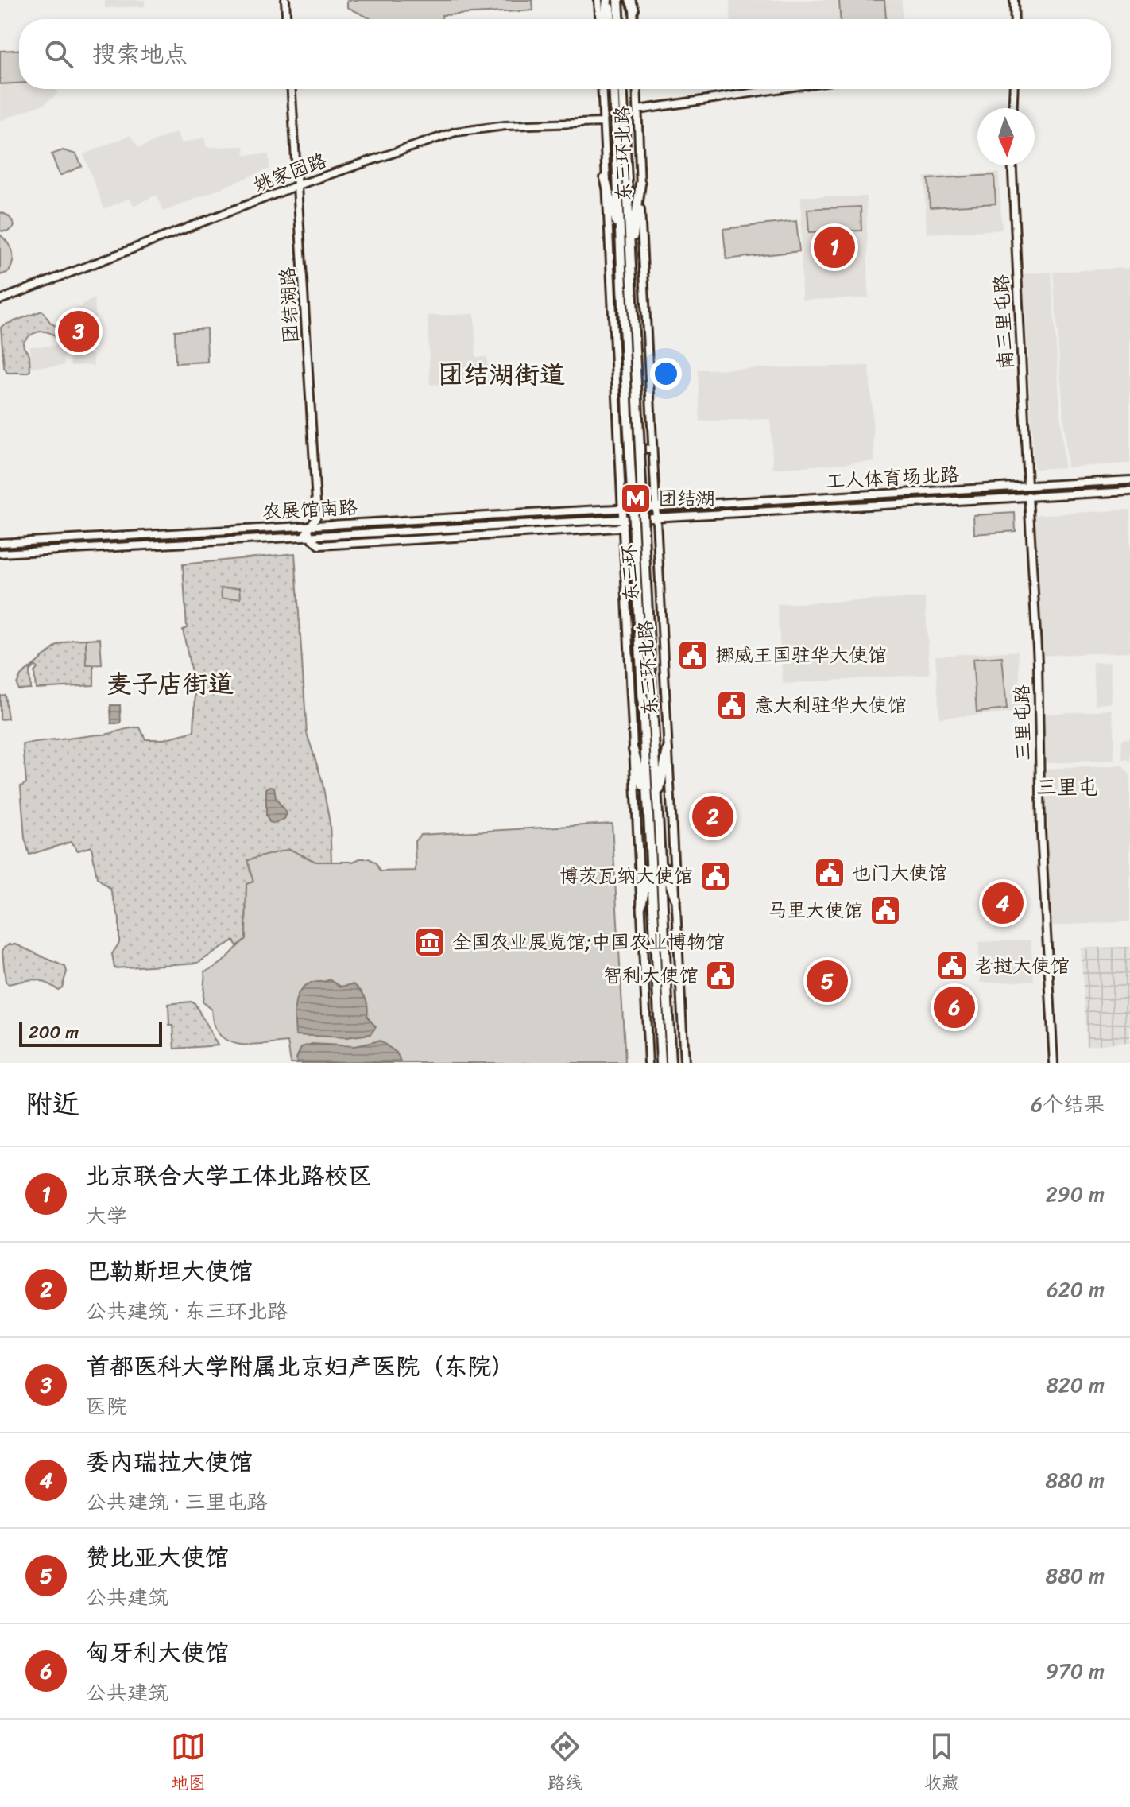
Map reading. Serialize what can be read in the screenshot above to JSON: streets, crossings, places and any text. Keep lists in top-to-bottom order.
{
  "streets": {
    "highway": ["东三环"],
    "street": [
      "东三环北路",
      "姚家园路",
      "团结湖路",
      "南三里屯路",
      "工人体育场北路",
      "农展馆南路",
      "三里屯路"
    ]
  },
  "crossings": [
    ["东三环北路", "姚家园路"],
    ["东三环北路", "工人体育场北路"],
    ["东三环北路", "农展馆南路"],
    ["姚家园路", "团结湖路"],
    ["团结湖路", "农展馆南路"],
    ["南三里屯路", "工人体育场北路"],
    ["工人体育场北路", "农展馆南路"],
    ["工人体育场北路", "三里屯路"]
  ],
  "districts": ["团结湖街道", "麦子店街道", "三里屯"],
  "places": {
    "metro station": ["团结湖"],
    "public building": [
      "挪威王国驻华大使馆",
      "意大利驻华大使馆",
      "也门大使馆",
      "博茨瓦纳大使馆",
      "马里大使馆",
      "老挝大使馆",
      "智利大使馆"
    ],
    "museum": ["全国农业展览馆;中国农业博物馆"]
  },
  "scale_bar": "200 m",
  "north": "bottom",
  "page": {
    "search": "搜索地点",
    "pins": [
      "1",
      "3",
      "2",
      "4",
      "5",
      "6"
    ],
    "scale": "200 m",
    "heading": ["附近", "6个结果"],
    "list": [
      {
        "mark": "1",
        "name": "北京联合大学工体北路校区",
        "note": "大学",
        "value": "290 m"
      },
      {
        "mark": "2",
        "name": "巴勒斯坦大使馆",
        "note": "公共建筑 · 东三环北路",
        "value": "620 m"
      },
      {
        "mark": "3",
        "name": "首都医科大学附属北京妇产医院（东院）",
        "note": "医院",
        "value": "820 m"
      },
      {
        "mark": "4",
        "name": "委内瑞拉大使馆",
        "note": "公共建筑 · 三里屯路",
        "value": "880 m"
      },
      {
        "mark": "5",
        "name": "赞比亚大使馆",
        "note": "公共建筑",
        "value": "880 m"
      },
      {
        "mark": "6",
        "name": "匈牙利大使馆",
        "note": "公共建筑",
        "value": "970 m"
      }
    ],
    "nav": ["地图", "路线", "收藏"]
  }
}
